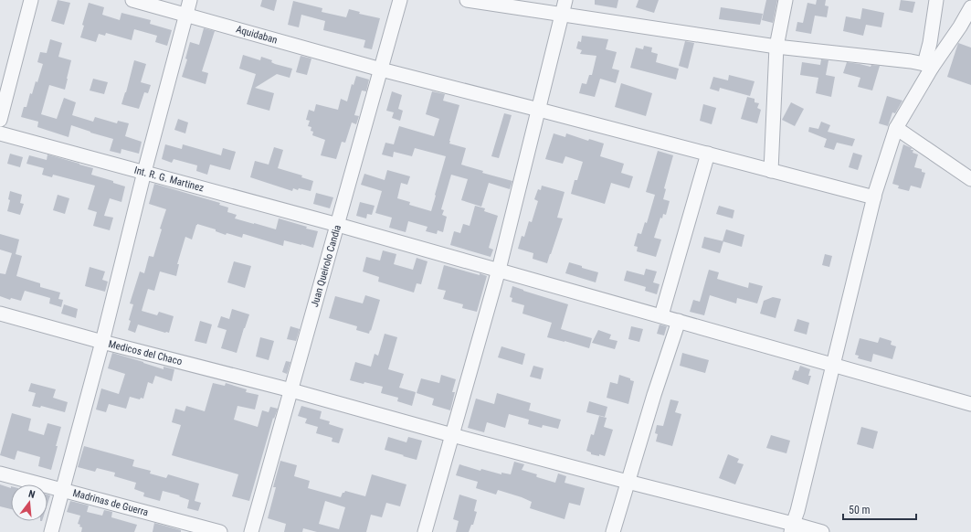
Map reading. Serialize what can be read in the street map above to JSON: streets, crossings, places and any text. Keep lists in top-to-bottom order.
{
  "streets": {
    "street": [
      "Aquidaban",
      "Int. R. G. Martinez",
      "Juan Queirolo Candia",
      "Medicos del Chaco",
      "Madrinas de Guerra"
    ]
  },
  "crossings": [
    ["Aquidaban", "Juan Queirolo Candia"],
    ["Int. R. G. Martinez", "Juan Queirolo Candia"],
    ["Juan Queirolo Candia", "Medicos del Chaco"]
  ],
  "scale_bar": "50 m",
  "north": "top"
}
